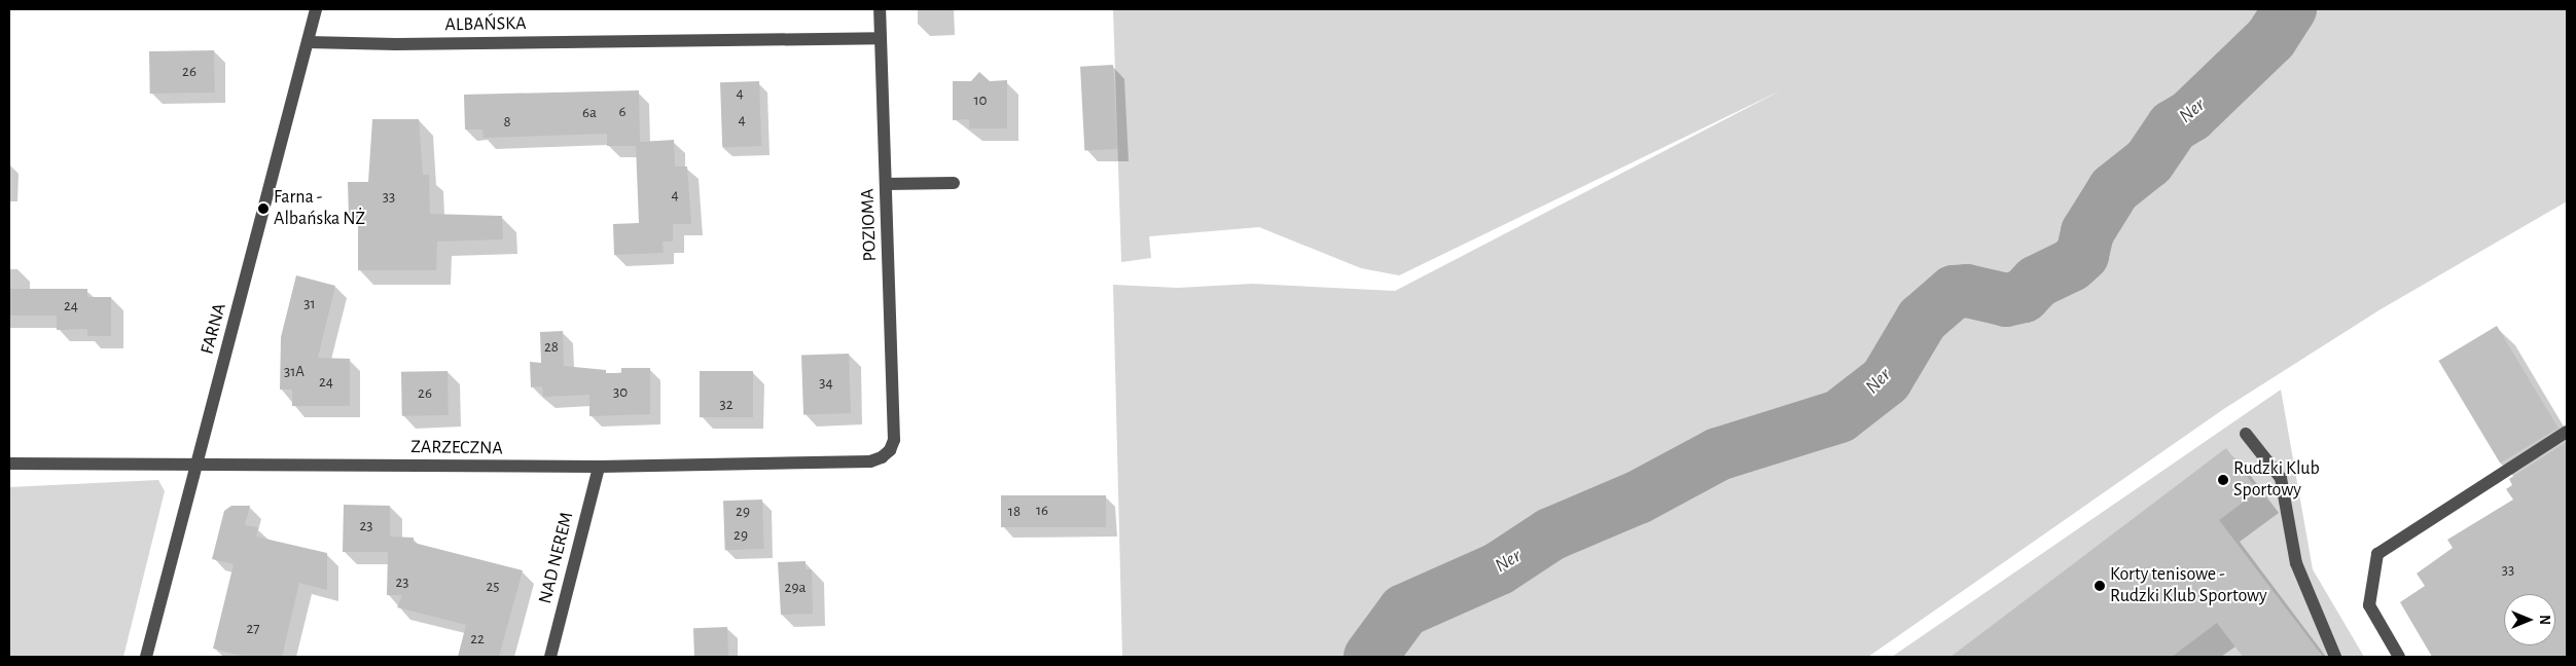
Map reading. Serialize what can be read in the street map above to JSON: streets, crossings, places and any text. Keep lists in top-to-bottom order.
{
  "streets": {
    "street": [
      "ALBAŃSKA",
      "POZIOMA",
      "FARNA",
      "ZARZECZNA",
      "NAD NEREM"
    ]
  },
  "crossings": [
    ["ALBAŃSKA", "POZIOMA"],
    ["ALBAŃSKA", "FARNA"],
    ["POZIOMA", "ZARZECZNA"],
    ["FARNA", "ZARZECZNA"],
    ["ZARZECZNA", "NAD NEREM"]
  ],
  "water": ["Ner"],
  "places": ["Farna - Albańska NŻ", "Rudzki Klub Sportowy", "Korty tenisowe - Rudzki Klub Sportowy"],
  "house_numbers": [
    "26",
    "4",
    "10",
    "6",
    "6a",
    "4",
    "8",
    "4",
    "33",
    "31",
    "24",
    "28",
    "31A",
    "24",
    "34",
    "30",
    "26",
    "32",
    "16",
    "29",
    "18",
    "23",
    "29",
    "33",
    "23",
    "25",
    "29a",
    "27",
    "22"
  ],
  "north": "right"
}
